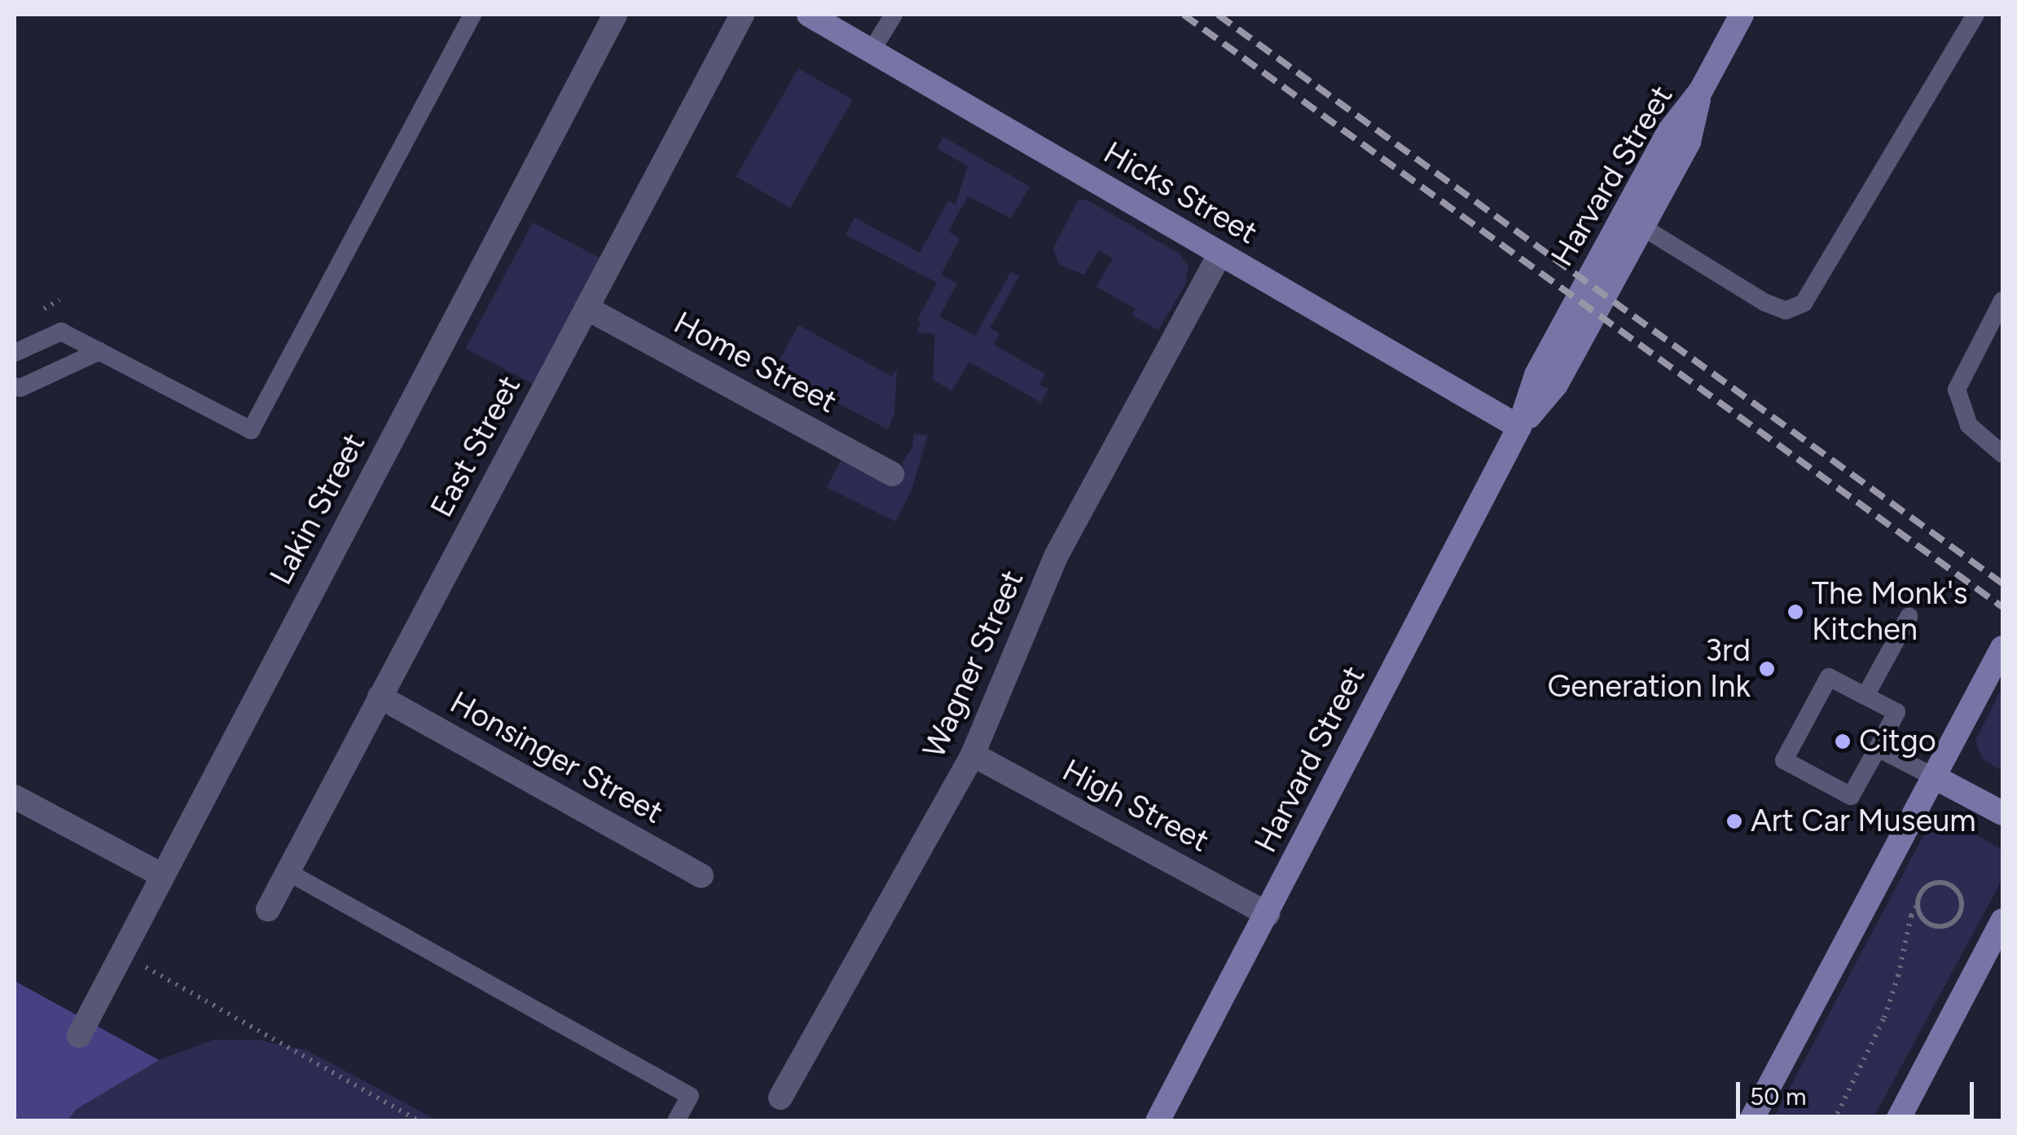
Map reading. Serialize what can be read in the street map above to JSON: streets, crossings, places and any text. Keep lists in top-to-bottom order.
{
  "streets": {
    "street": [
      "Harvard Street",
      "Hicks Street",
      "Home Street",
      "East Street",
      "Lakin Street",
      "Wagner Street",
      "Honsinger Street",
      "High Street"
    ]
  },
  "crossings": [
    ["Harvard Street", "Hicks Street"],
    ["Harvard Street", "High Street"],
    ["Hicks Street", "Wagner Street"],
    ["Home Street", "East Street"],
    ["East Street", "Honsinger Street"],
    ["Wagner Street", "High Street"]
  ],
  "places": [
    "The Monk's Kitchen",
    "3rd Generation Ink",
    "Citgo",
    "Art Car Museum"
  ],
  "scale_bar": "50 m"
}
